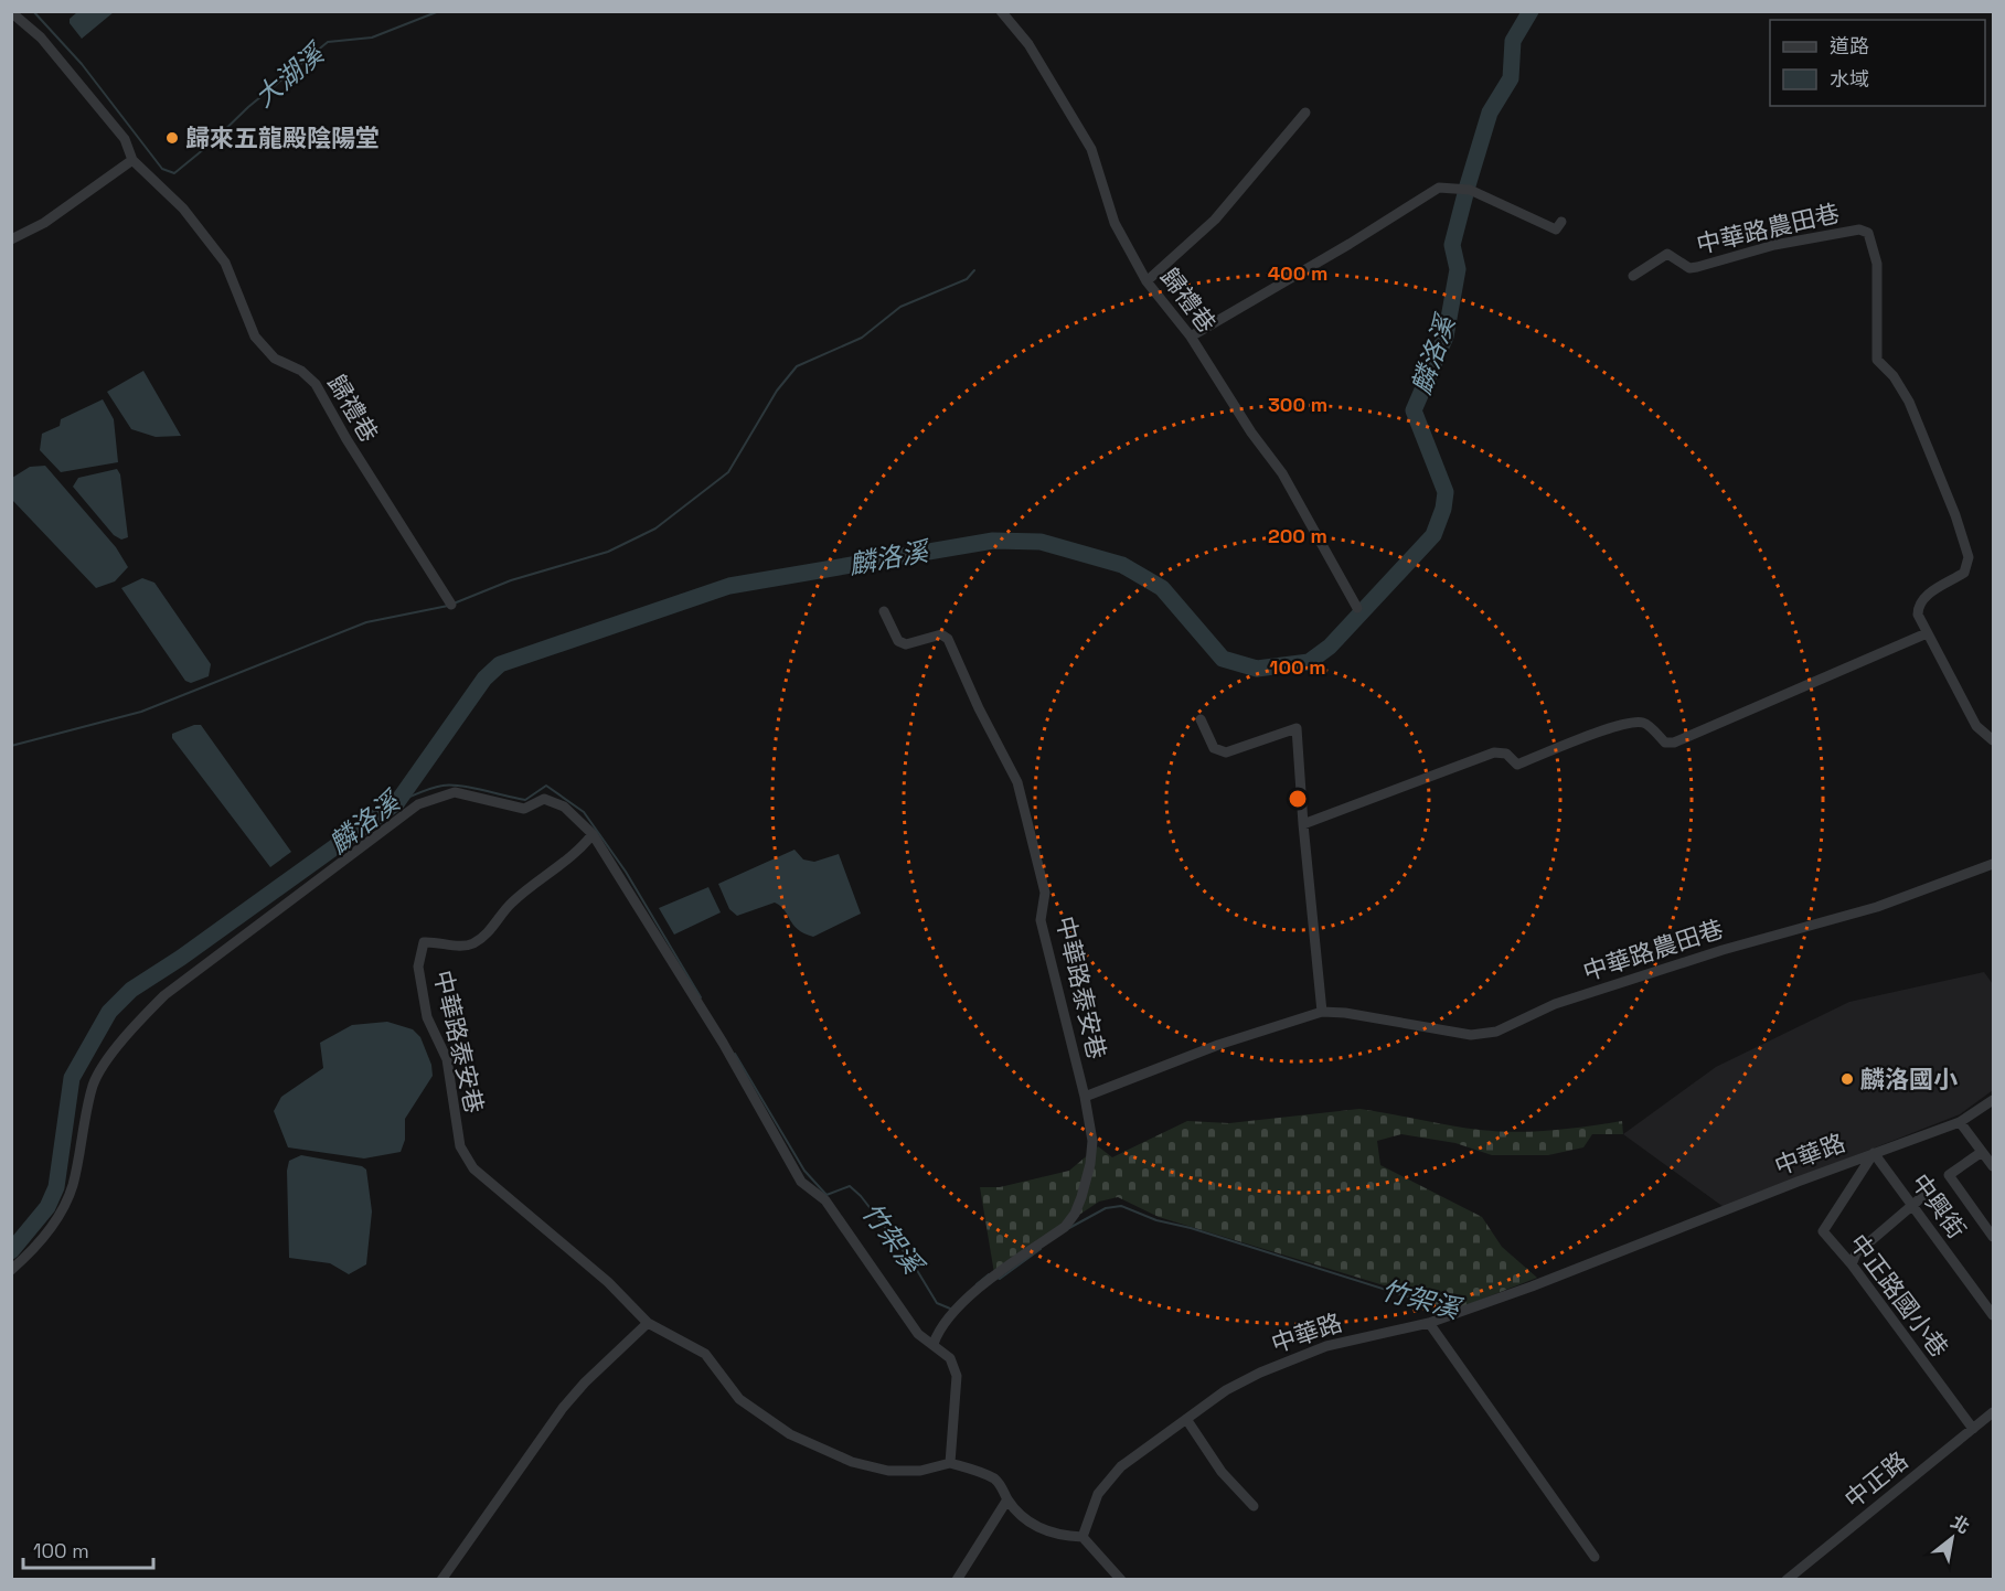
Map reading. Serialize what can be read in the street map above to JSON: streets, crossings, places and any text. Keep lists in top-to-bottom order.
{
  "streets": {
    "street": [
      "中華路農田巷",
      "歸禮巷",
      "中華路泰安巷",
      "中華路",
      "中興街",
      "中正路國小巷",
      "中正路"
    ]
  },
  "crossings": [
    ["中華路農田巷", "中華路泰安巷"],
    ["中華路", "中興街"],
    ["中華路", "中正路國小巷"],
    ["中興街", "中正路國小巷"],
    ["中正路國小巷", "中正路"]
  ],
  "water": ["大湖溪", "麟洛溪", "竹架溪"],
  "places": ["歸來五龍殿陰陽堂", "麟洛國小"],
  "legend": ["道路", "水域"],
  "scale_bar": "100 m",
  "north": "top right",
  "rings": [
    "400 m",
    "300 m",
    "200 m",
    "100 m"
  ]
}
